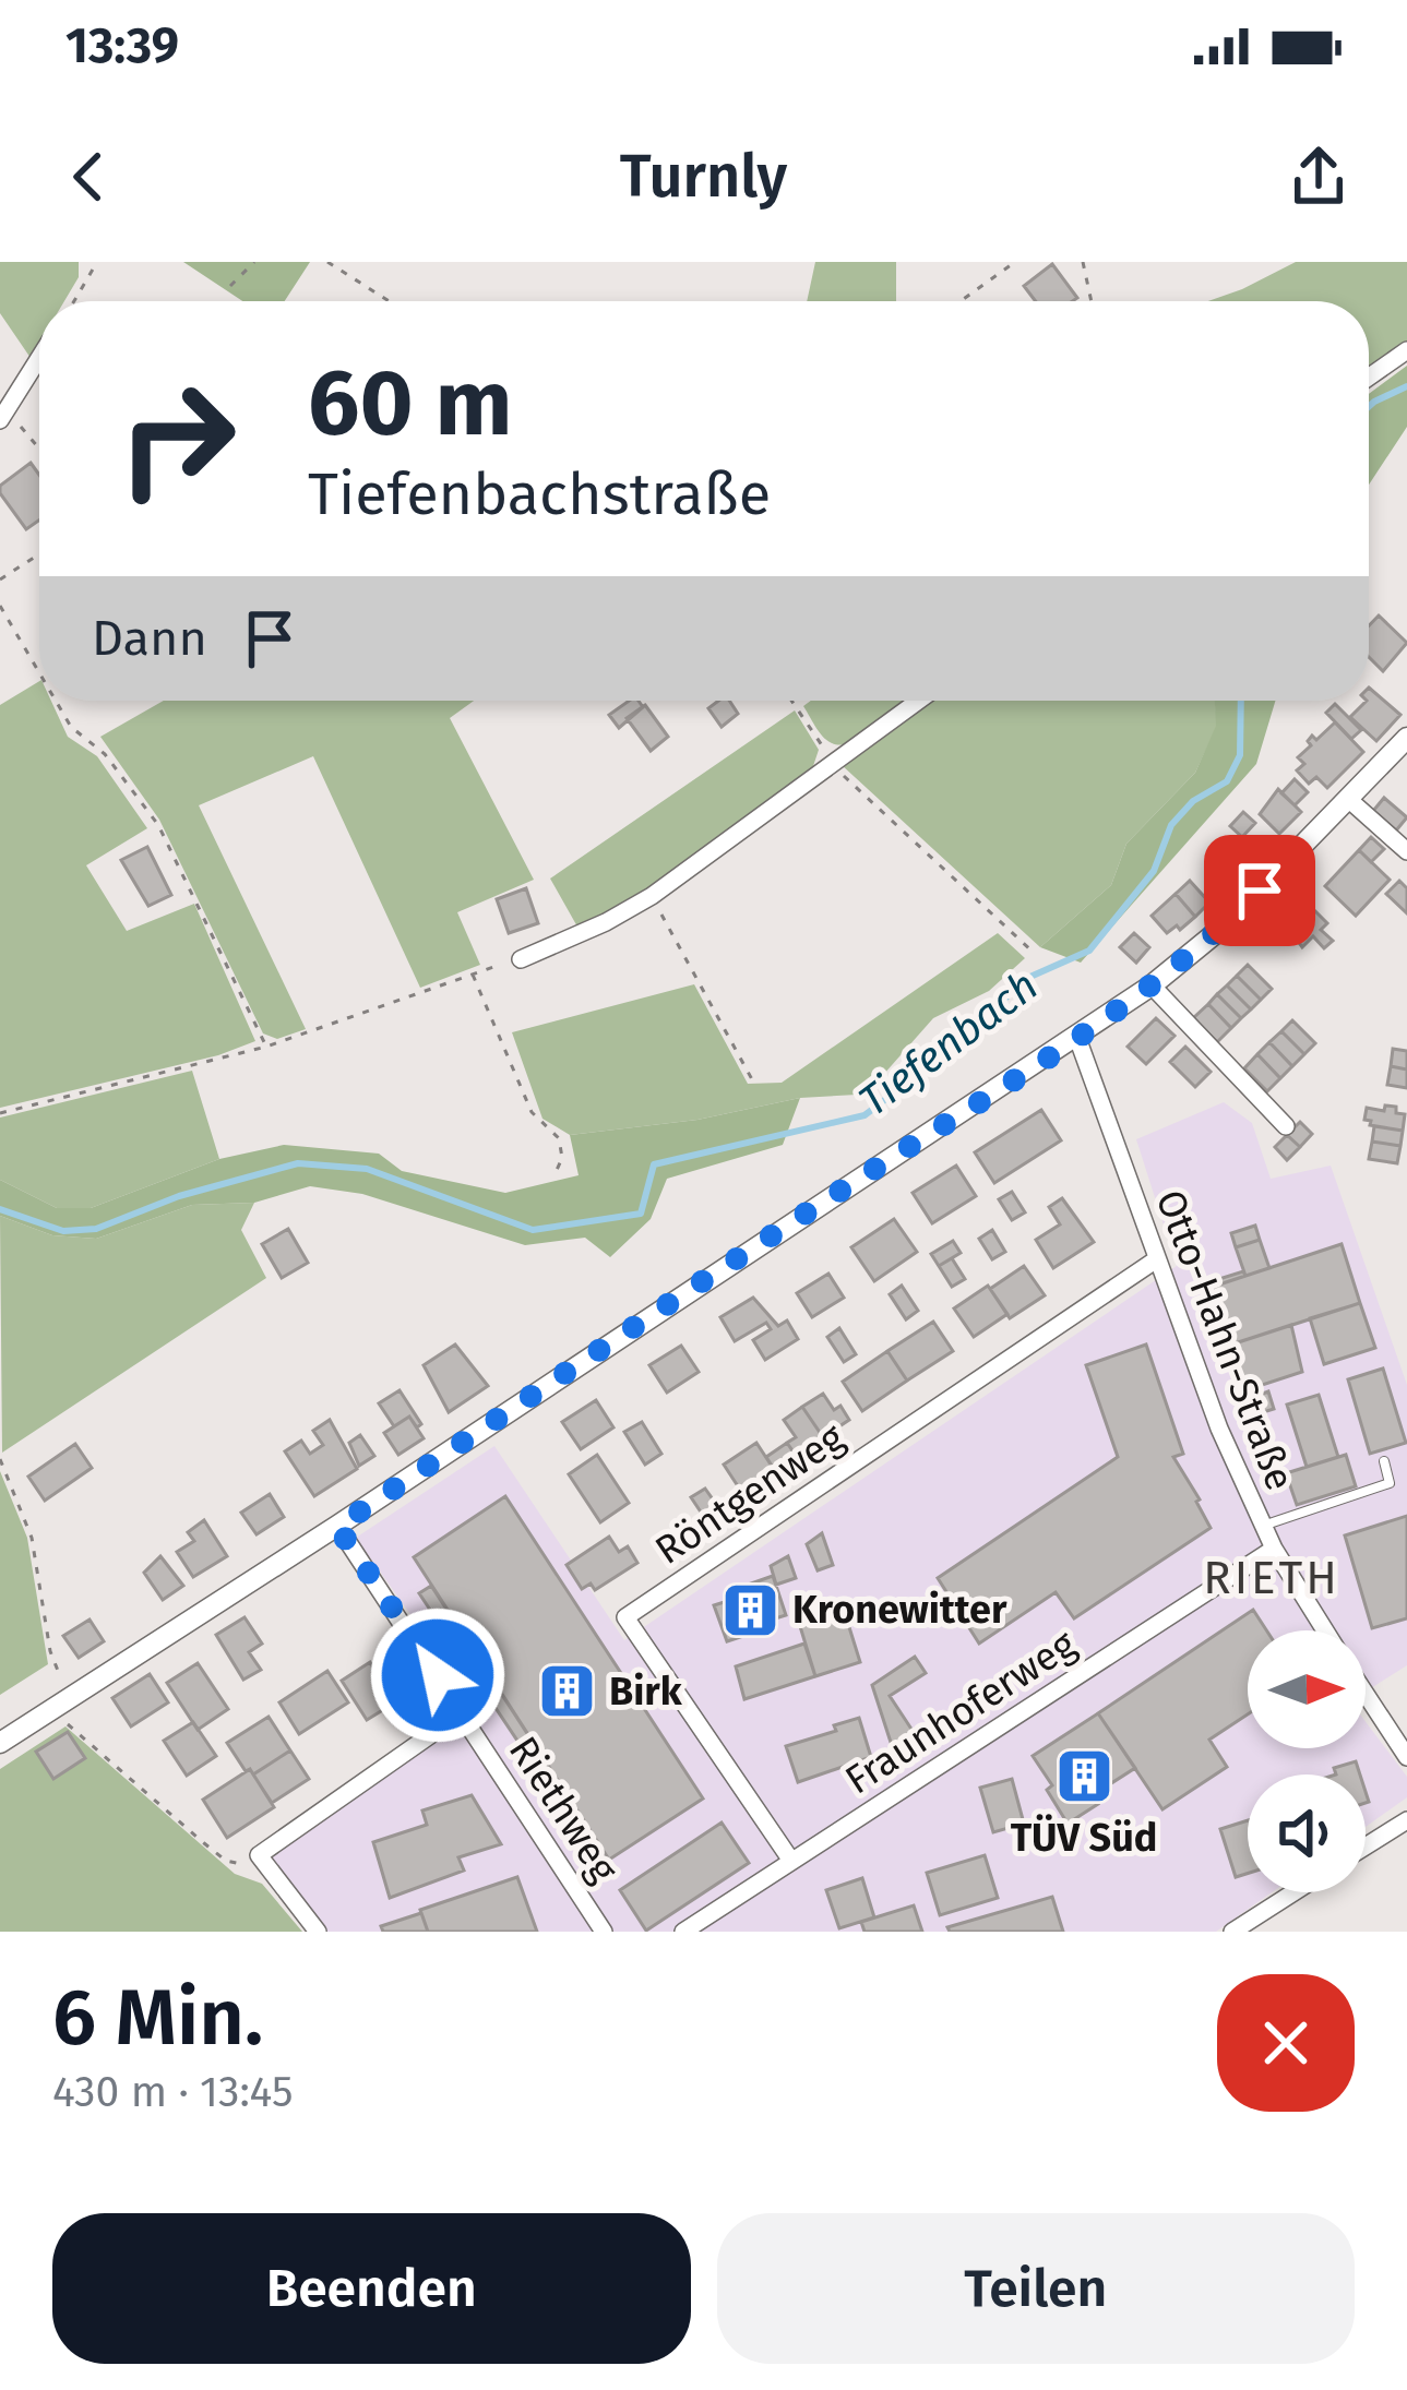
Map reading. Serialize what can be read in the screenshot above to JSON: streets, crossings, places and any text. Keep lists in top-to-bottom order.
{
  "streets": {
    "street": [
      "Otto-Hahn-Straße",
      "Röntgenweg",
      "Fraunhoferweg",
      "Riethweg"
    ]
  },
  "crossings": [
    ["Otto-Hahn-Straße", "Röntgenweg"],
    ["Otto-Hahn-Straße", "Fraunhoferweg"],
    ["Röntgenweg", "Fraunhoferweg"]
  ],
  "districts": ["RIETH"],
  "water": ["Tiefenbach"],
  "places": {
    "building": ["Kronewitter", "Birk", "TÜV Süd"]
  },
  "north": "right",
  "page": {
    "status": "13:39",
    "header": "Turnly",
    "turn": ["60 m", "Tiefenbachstraße"],
    "then": "Dann",
    "heading": ["6 Min.", "430 m · 13:45"],
    "buttons": ["Beenden", "Teilen"]
  }
}
